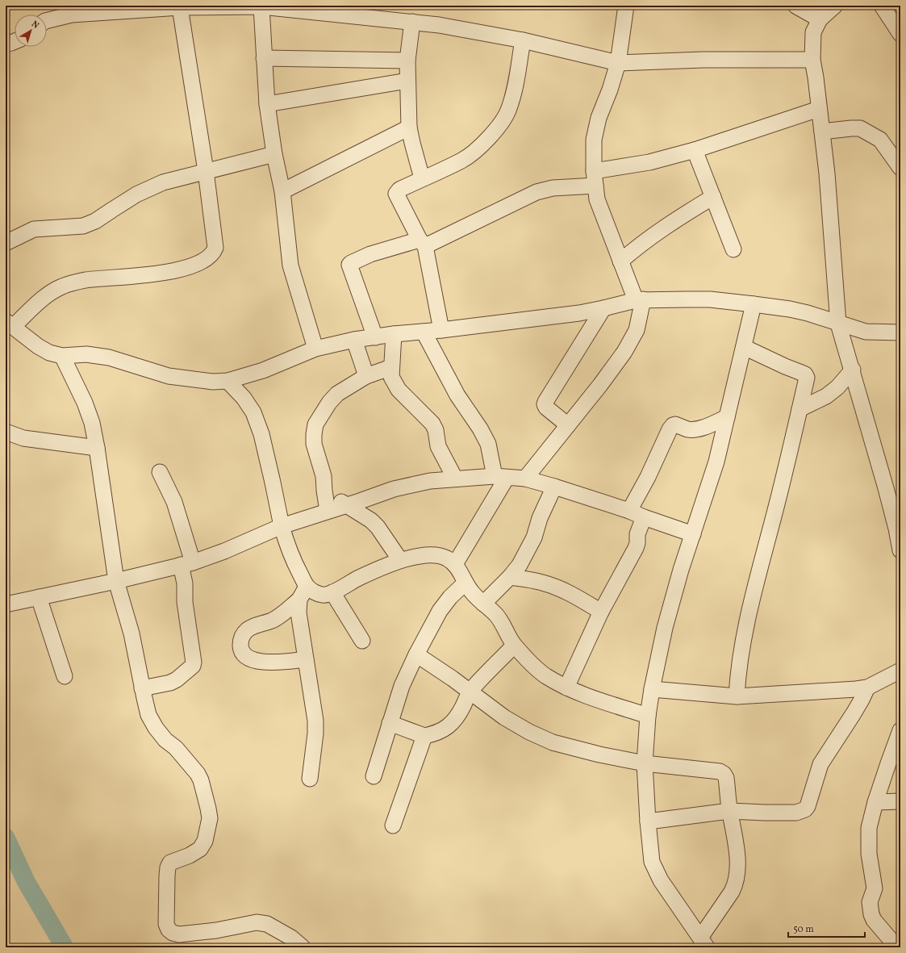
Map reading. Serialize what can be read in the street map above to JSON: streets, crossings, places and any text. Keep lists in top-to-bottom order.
{
  "scale_bar": "50 m",
  "north": "top right"
}
